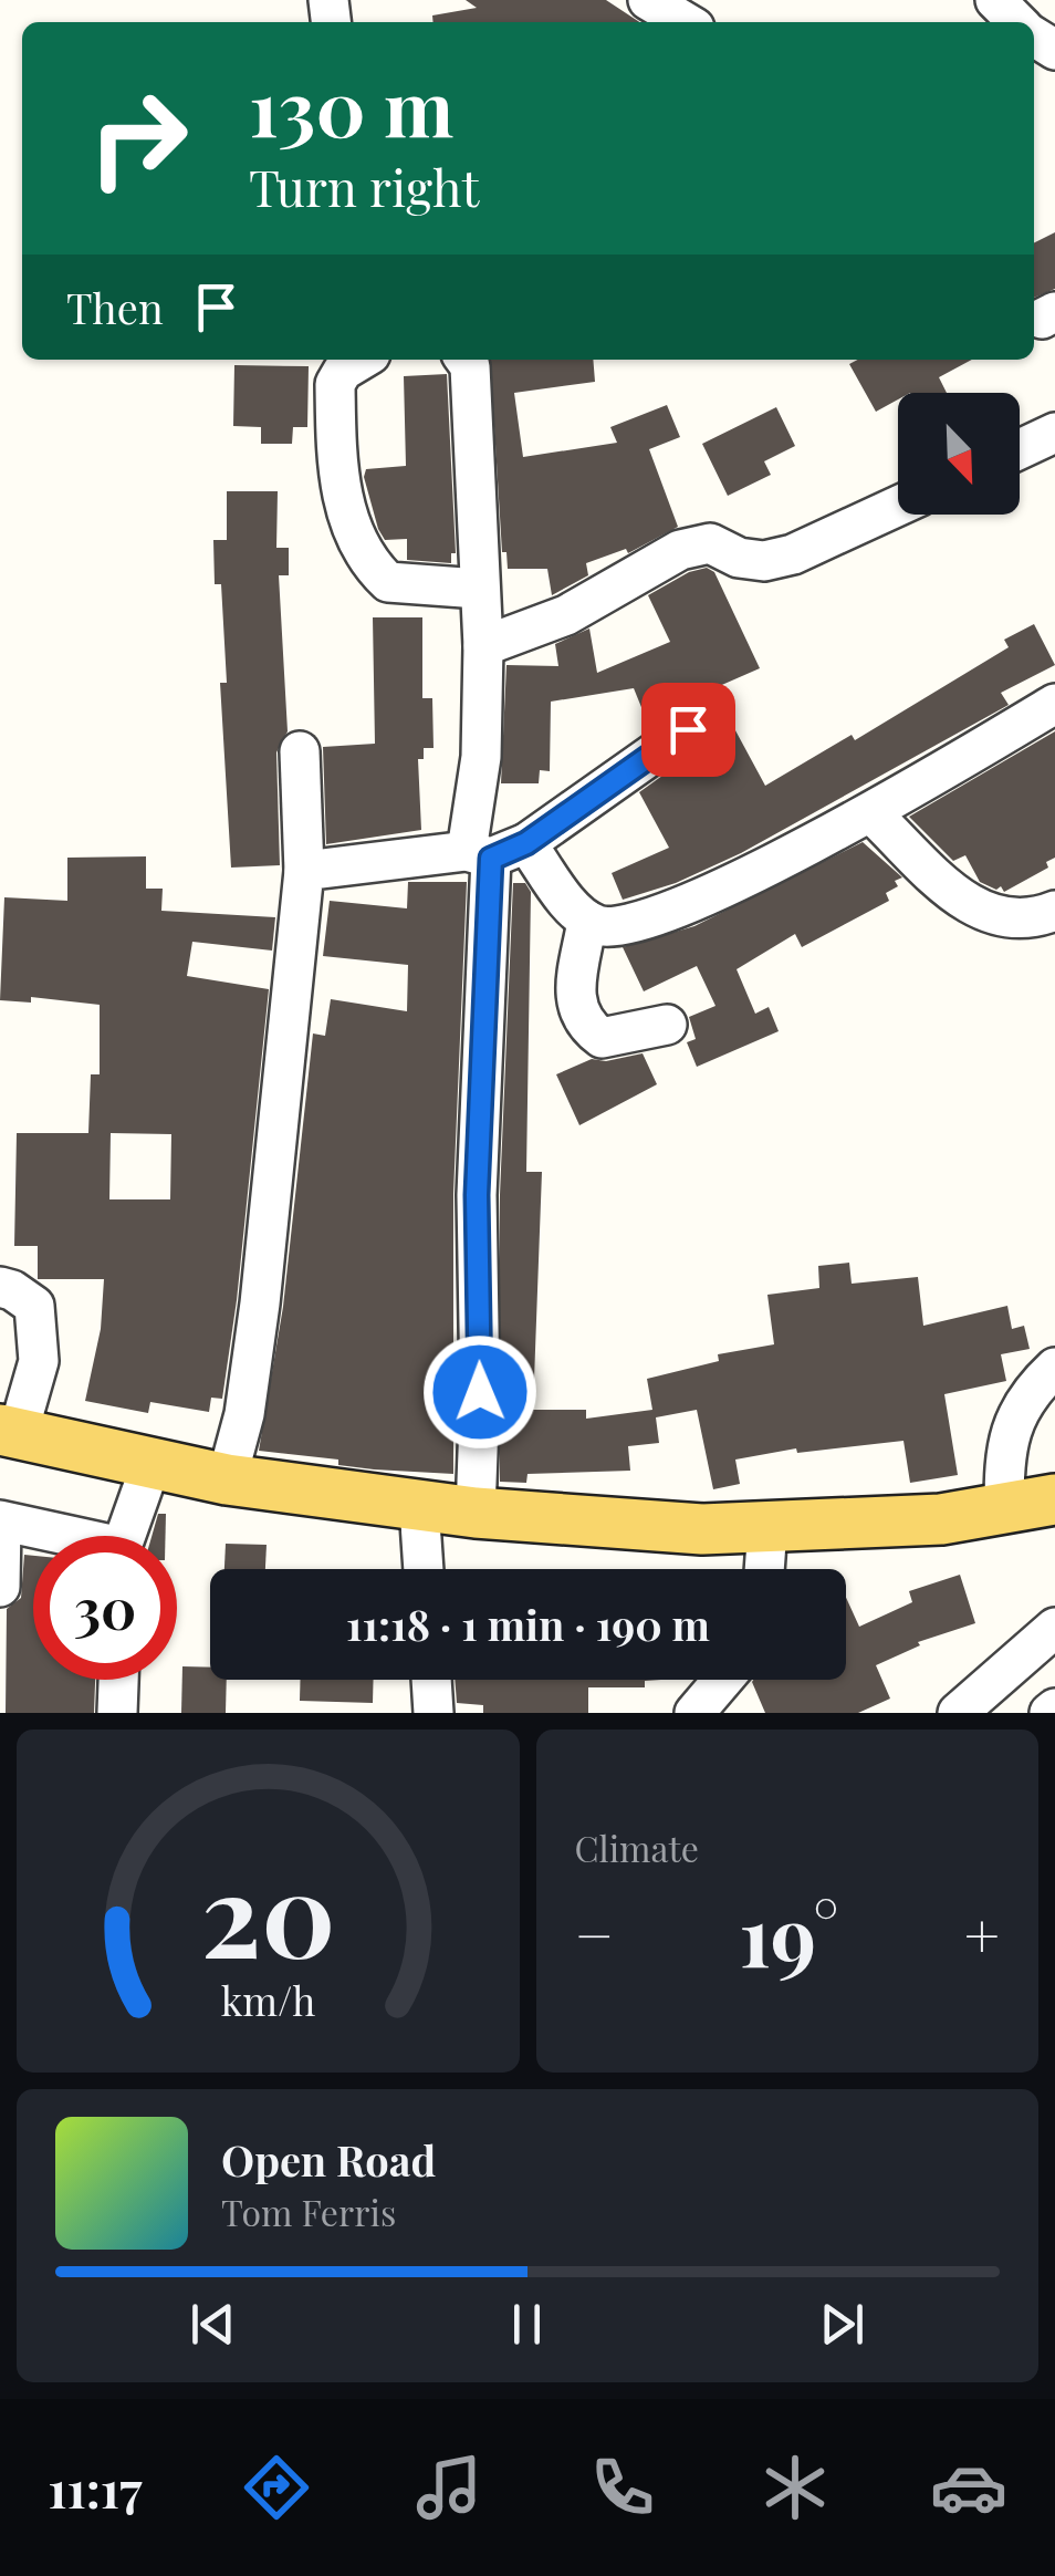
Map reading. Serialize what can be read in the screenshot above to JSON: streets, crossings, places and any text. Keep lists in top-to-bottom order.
{
  "north": "bottom right",
  "page": {
    "turn": ["130 m", "Turn right"],
    "then": "Then",
    "limit": "30",
    "trip": "11:18 · 1 min · 190 m",
    "tile": "Climate",
    "heat": ["−", "19°", "+"],
    "song": ["Open Road", "Tom Ferris"],
    "tabs": "11:17",
    "gauge": ["20", "km/h"]
  }
}
